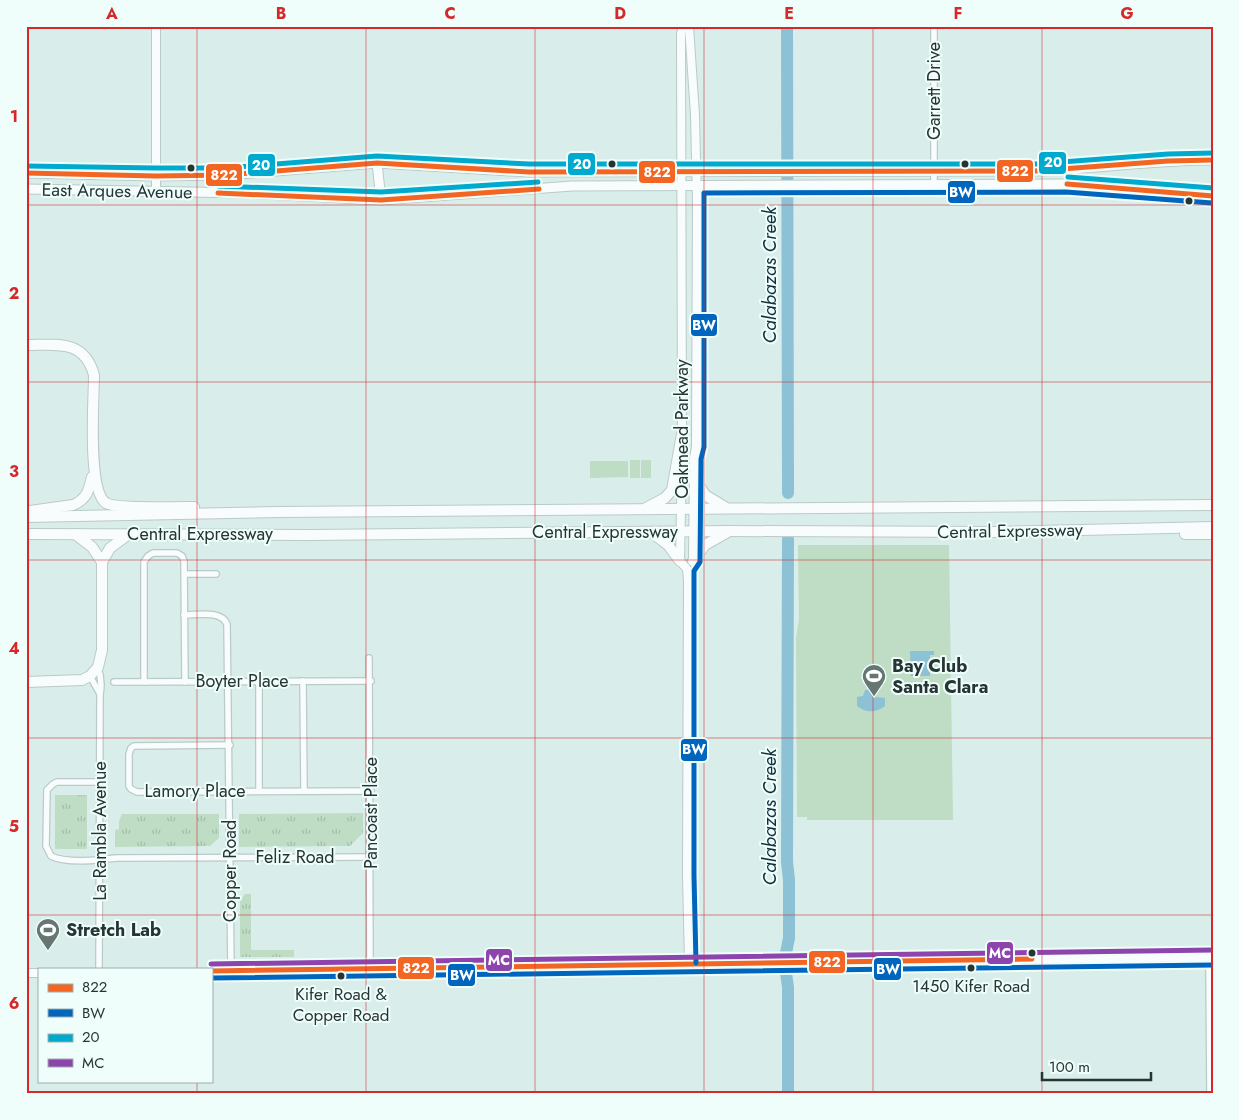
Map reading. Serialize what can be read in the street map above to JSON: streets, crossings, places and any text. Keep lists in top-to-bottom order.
{
  "streets": {
    "highway": ["Central Expressway"],
    "main road": ["East Arques Avenue", "Oakmead Parkway"],
    "street": [
      "Garrett Drive",
      "Boyter Place",
      "Lamory Place",
      "Pancoast Place",
      "La Rambla Avenue",
      "Feliz Road",
      "Copper Road"
    ]
  },
  "crossings": [
    ["Garrett Drive", "East Arques Avenue"],
    ["East Arques Avenue", "Oakmead Parkway"],
    ["Oakmead Parkway", "Central Expressway"],
    ["Boyter Place", "Pancoast Place"],
    ["Boyter Place", "Copper Road"],
    ["Lamory Place", "Pancoast Place"],
    ["Lamory Place", "Copper Road"],
    ["Pancoast Place", "Feliz Road"],
    ["La Rambla Avenue", "Feliz Road"],
    ["Feliz Road", "Copper Road"]
  ],
  "water": ["Calabazas Creek"],
  "places": {
    "sports": ["Bay Club Santa Clara", "Stretch Lab"],
    "other": ["1450 Kifer Road", "Kifer Road & Copper Road"]
  },
  "lines": [
    "transit line 20",
    "transit line 822",
    "transit line BW",
    "transit line MC"
  ],
  "legend": [
    "822",
    "BW",
    "20",
    "MC"
  ],
  "scale_bar": "100 m",
  "grid": {
    "columns": [
      "A",
      "B",
      "C",
      "D",
      "E",
      "F",
      "G"
    ],
    "rows": [
      "1",
      "2",
      "3",
      "4",
      "5",
      "6"
    ]
  }
}
